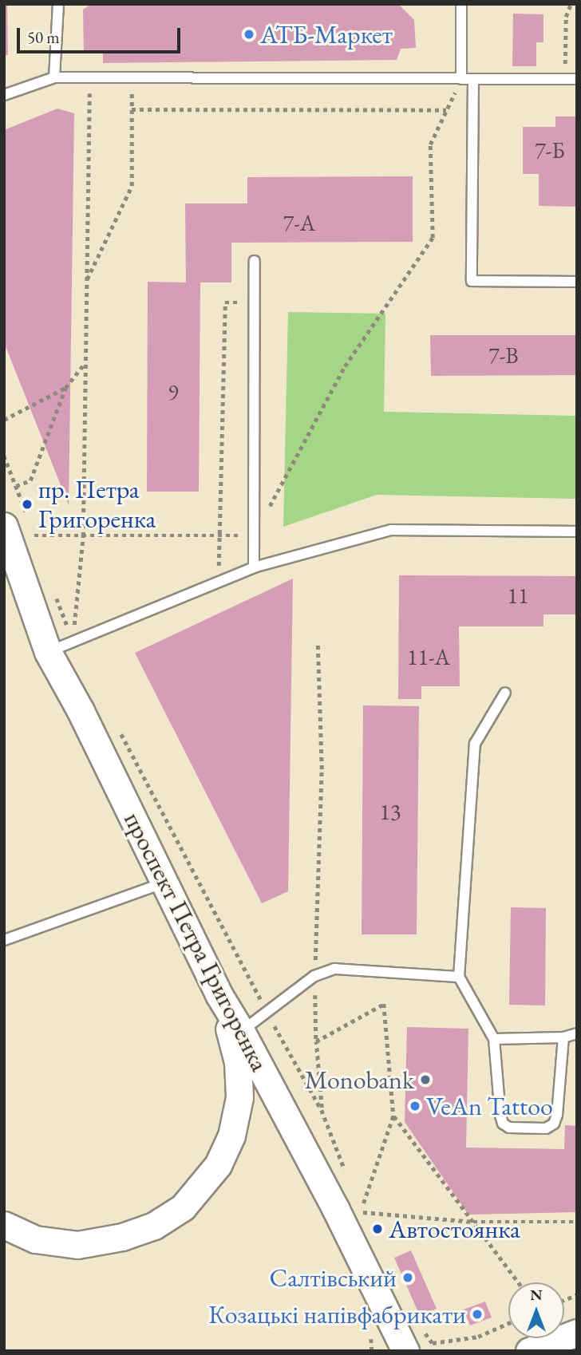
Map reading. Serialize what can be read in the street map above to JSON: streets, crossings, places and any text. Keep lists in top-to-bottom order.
{
  "streets": {
    "main road": ["проспект Петра Григоренка"]
  },
  "places": [
    "АТБ-Маркет",
    "пр. Петра Григоренка",
    "Monobank",
    "VeAn Tattoo",
    "Автостоянка",
    "Салтівський",
    "Козацькі напівфабрикати"
  ],
  "house_numbers": [
    "7-Б",
    "7-А",
    "7-В",
    "9",
    "11",
    "11-А",
    "13"
  ],
  "scale_bar": "50 m",
  "north": "top"
}
